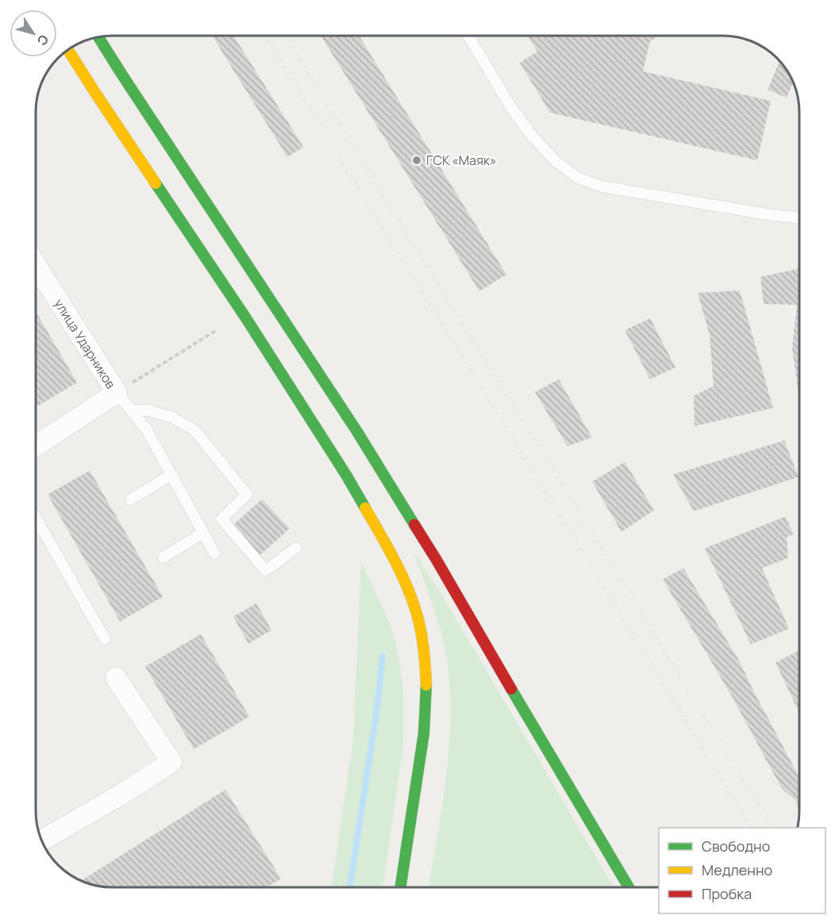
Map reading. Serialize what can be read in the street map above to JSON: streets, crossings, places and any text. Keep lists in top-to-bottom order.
{
  "streets": {
    "street": ["улица Ударников"]
  },
  "places": ["ГСК «Маяк»"],
  "legend": ["Свободно", "Медленно", "Пробка"],
  "north": "bottom right"
}
